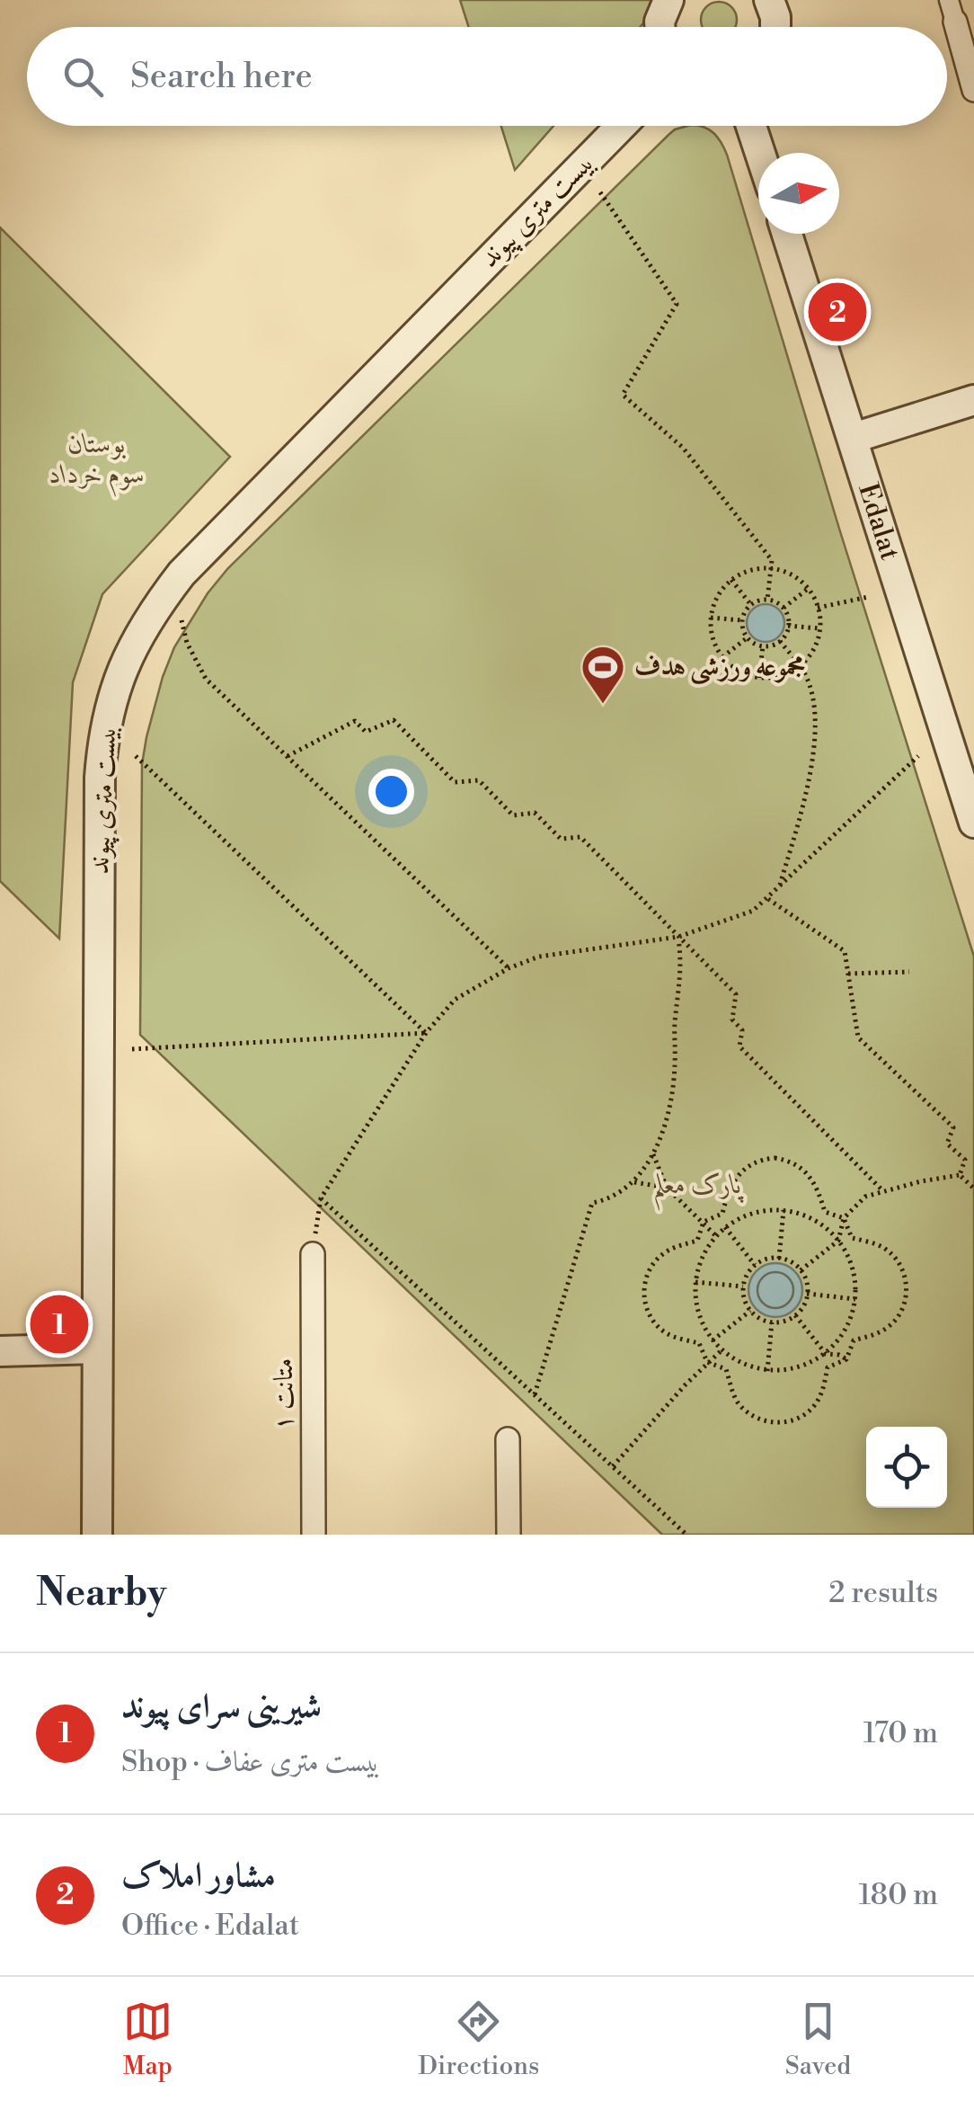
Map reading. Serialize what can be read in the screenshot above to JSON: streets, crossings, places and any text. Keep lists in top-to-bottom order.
{
  "streets": {
    "street": ["بیست متری پیوند", "Edalat", "متانت ۱"]
  },
  "parks": ["بوستان سوم خرداد", "پارک معلم"],
  "places": {
    "sports": ["مجموعه ورزشی هدف"]
  },
  "north": "right",
  "page": {
    "search": "Search here",
    "pins": ["2", "1"],
    "heading": ["Nearby", "2 results"],
    "list": [
      {
        "mark": "1",
        "name": "شیرینی سرای پیوند",
        "note": "Shop · بیست متری عفاف",
        "value": "170 m"
      },
      {
        "mark": "2",
        "name": "مشاور املاک",
        "note": "Office · Edalat",
        "value": "180 m"
      }
    ],
    "nav": ["Map", "Directions", "Saved"]
  }
}
